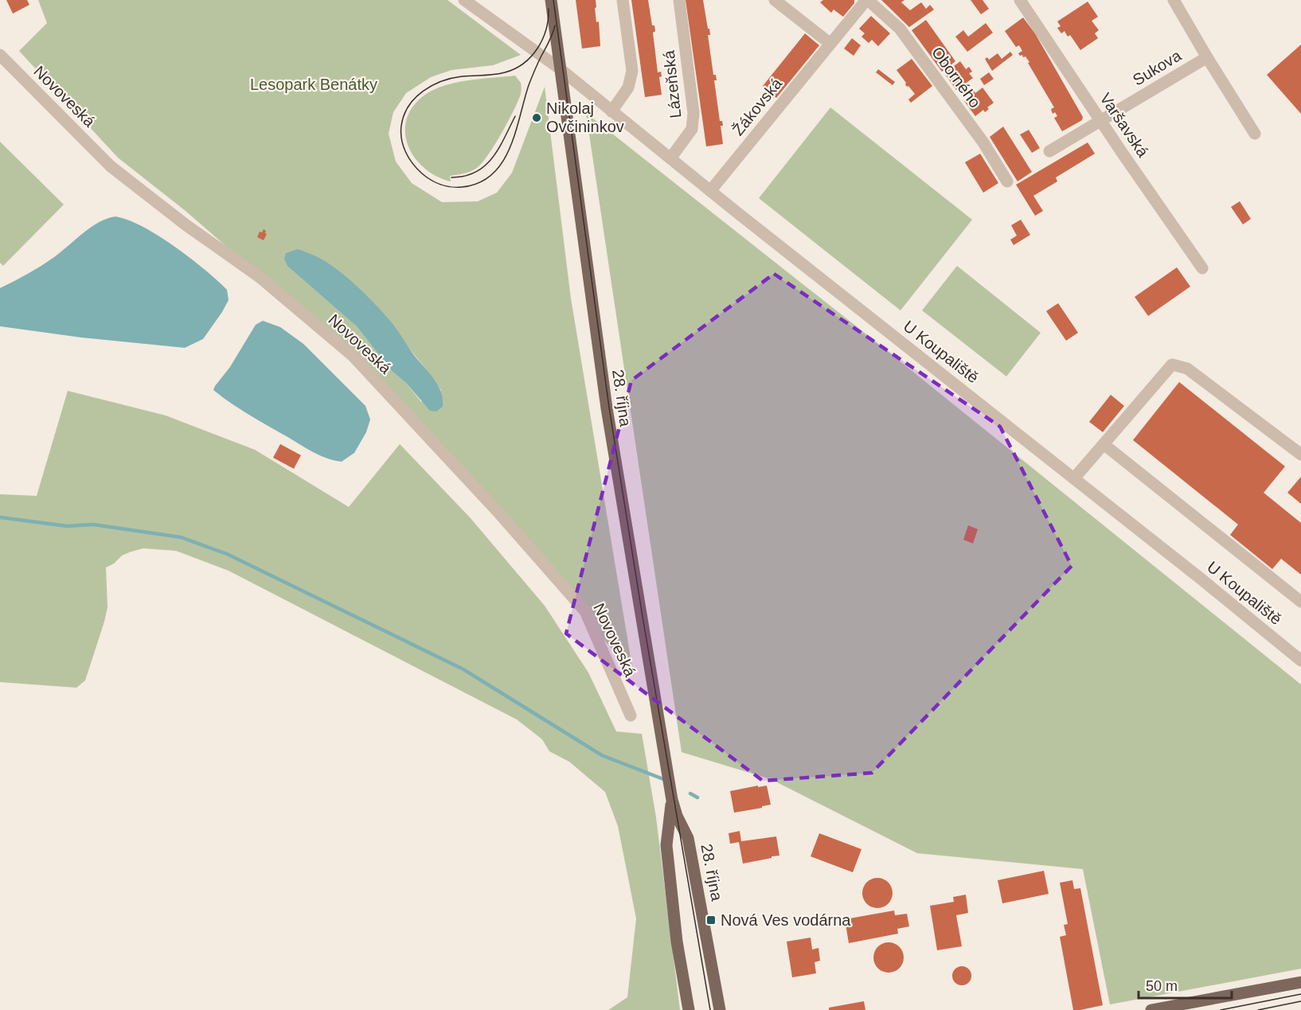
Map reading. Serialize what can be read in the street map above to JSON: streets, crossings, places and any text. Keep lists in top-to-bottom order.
{
  "streets": {
    "main road": ["28. října"],
    "street": [
      "Sukova",
      "Oborného",
      "Lázeňská",
      "Novoveská",
      "Žákovská",
      "Varšavská",
      "U Koupaliště"
    ]
  },
  "crossings": [
    ["Sukova", "Varšavská"],
    ["Oborného", "Žákovská"],
    ["Lázeňská", "U Koupaliště"],
    ["Žákovská", "U Koupaliště"],
    ["U Koupaliště", "28. října"]
  ],
  "parks": ["Lesopark Benátky"],
  "places": {
    "other": ["Nikolaj Ovčininkov"],
    "transit": ["Nová Ves vodárna"]
  },
  "scale_bar": "50 m"
}
